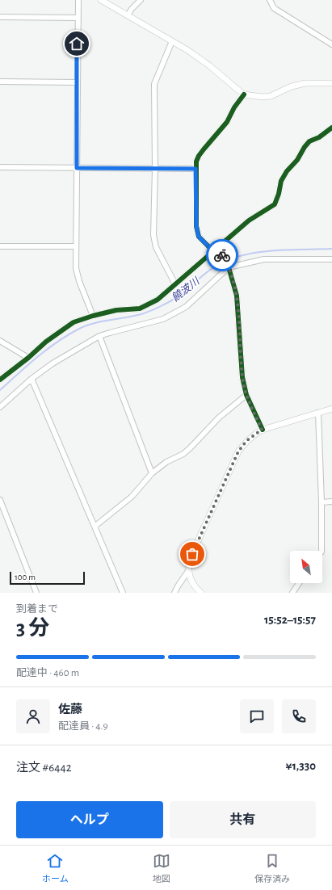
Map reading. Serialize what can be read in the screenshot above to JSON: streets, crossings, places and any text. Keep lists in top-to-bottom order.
{
  "water": ["饒波川"],
  "scale_bar": "100 m",
  "north": "top left",
  "page": {
    "scale": "100 m",
    "heading": ["3 分", "到着まで", "15:52–15:57"],
    "panel": [
      "佐藤",
      "配達員 · 4.9",
      "注文 #6442",
      "¥1,330"
    ],
    "bar": "配達中 · 460 m",
    "buttons": ["ヘルプ", "共有"],
    "tabs": ["ホーム", "地図", "保存済み"]
  }
}
